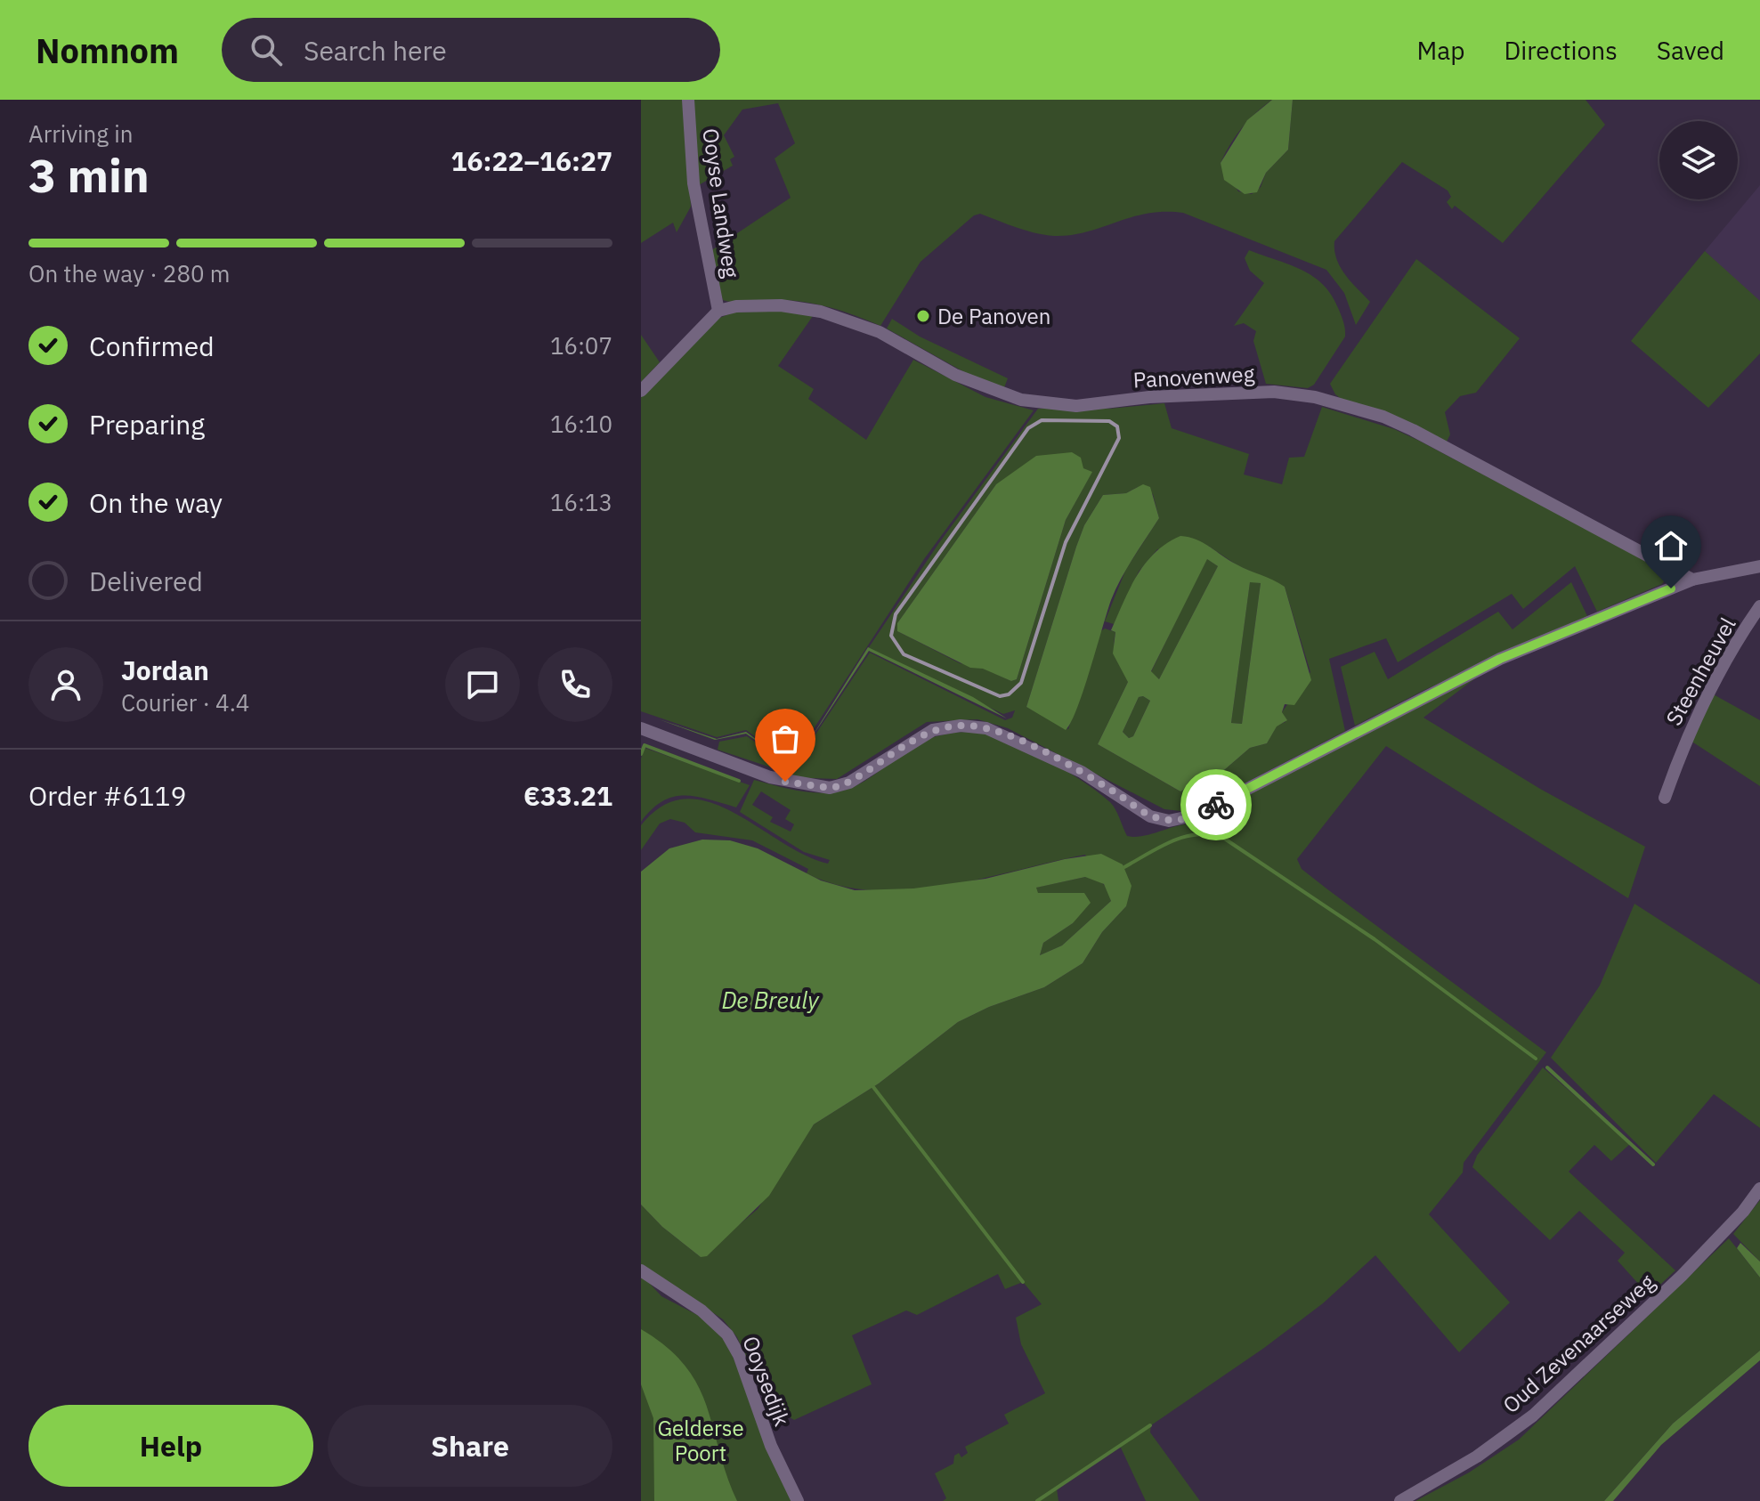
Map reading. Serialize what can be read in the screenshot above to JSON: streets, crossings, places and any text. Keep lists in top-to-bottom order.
{
  "streets": {
    "street": [
      "Ooyse Landweg",
      "Panovenweg",
      "Steenheuvel",
      "Oud Zevenaarseweg",
      "Ooysedijk"
    ]
  },
  "crossings": [
    ["Ooyse Landweg", "Panovenweg"]
  ],
  "water": ["De Breuly"],
  "parks": ["Gelderse Poort"],
  "places": ["De Panoven"],
  "page": {
    "header": "Nomnom",
    "search": "Search here",
    "nav": ["Map", "Directions", "Saved"],
    "heading": ["3 min", "Arriving in", "16:22–16:27"],
    "panel": [
      "Jordan",
      "Courier · 4.4",
      "Order #6119",
      "€33.21"
    ],
    "bar": "On the way · 280 m",
    "list": [
      ["Confirmed", "16:07"],
      ["Preparing", "16:10"],
      ["On the way", "16:13"],
      "Delivered"
    ],
    "buttons": ["Help", "Share"]
  }
}
